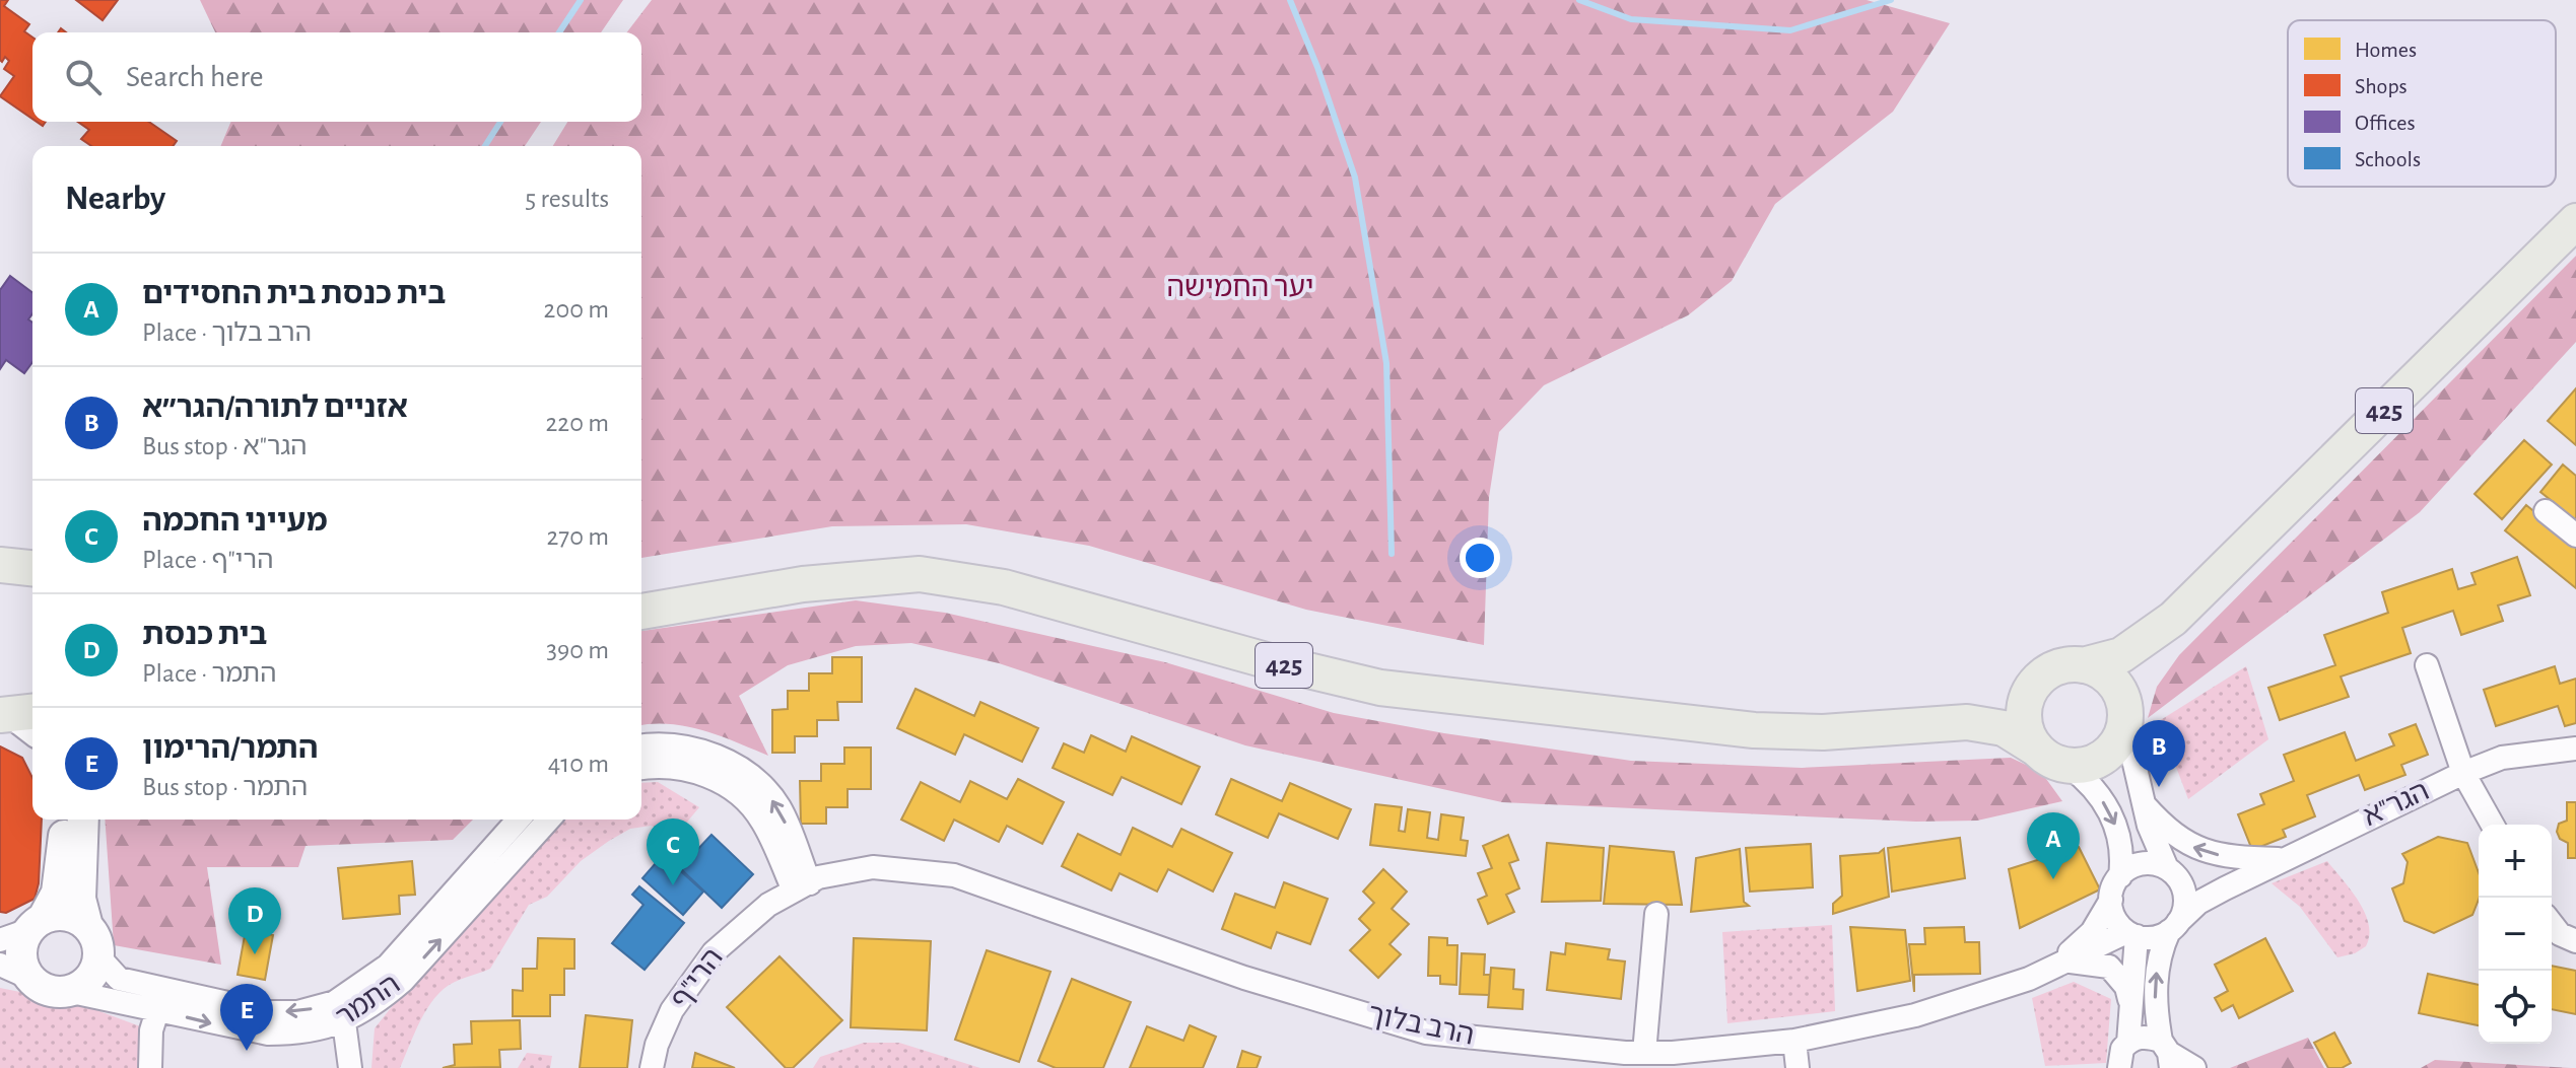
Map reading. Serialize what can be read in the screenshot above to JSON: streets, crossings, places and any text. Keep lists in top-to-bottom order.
{
  "streets": {
    "main road": ["425"],
    "street": [
      "הגר\"א",
      "הרי\"ף",
      "התמר",
      "הרב בלוך"
    ]
  },
  "crossings": [
    ["הגר\"א", "הרב בלוך"],
    ["הרי\"ף", "הרב בלוך"]
  ],
  "parks": ["יער החמישה"],
  "legend": [
    "Homes",
    "Shops",
    "Offices",
    "Schools"
  ],
  "page": {
    "search": "Search here",
    "heading": ["Nearby", "5 results"],
    "list": [
      {
        "mark": "A",
        "name": "בית כנסת בית החסידים",
        "note": "Place · הרב בלוך",
        "value": "200 m"
      },
      {
        "mark": "B",
        "name": "אזניים לתורה/הגר״א",
        "note": "Bus stop · הגר\"א",
        "value": "220 m"
      },
      {
        "mark": "C",
        "name": "מעייני החכמה",
        "note": "Place · הרי\"ף",
        "value": "270 m"
      },
      {
        "mark": "D",
        "name": "בית כנסת",
        "note": "Place · התמר",
        "value": "390 m"
      },
      {
        "mark": "E",
        "name": "התמר/הרימון",
        "note": "Bus stop · התמר",
        "value": "410 m"
      }
    ],
    "pins": [
      "B",
      "A",
      "C",
      "D",
      "E"
    ],
    "map_buttons": ["+", "−"]
  }
}
